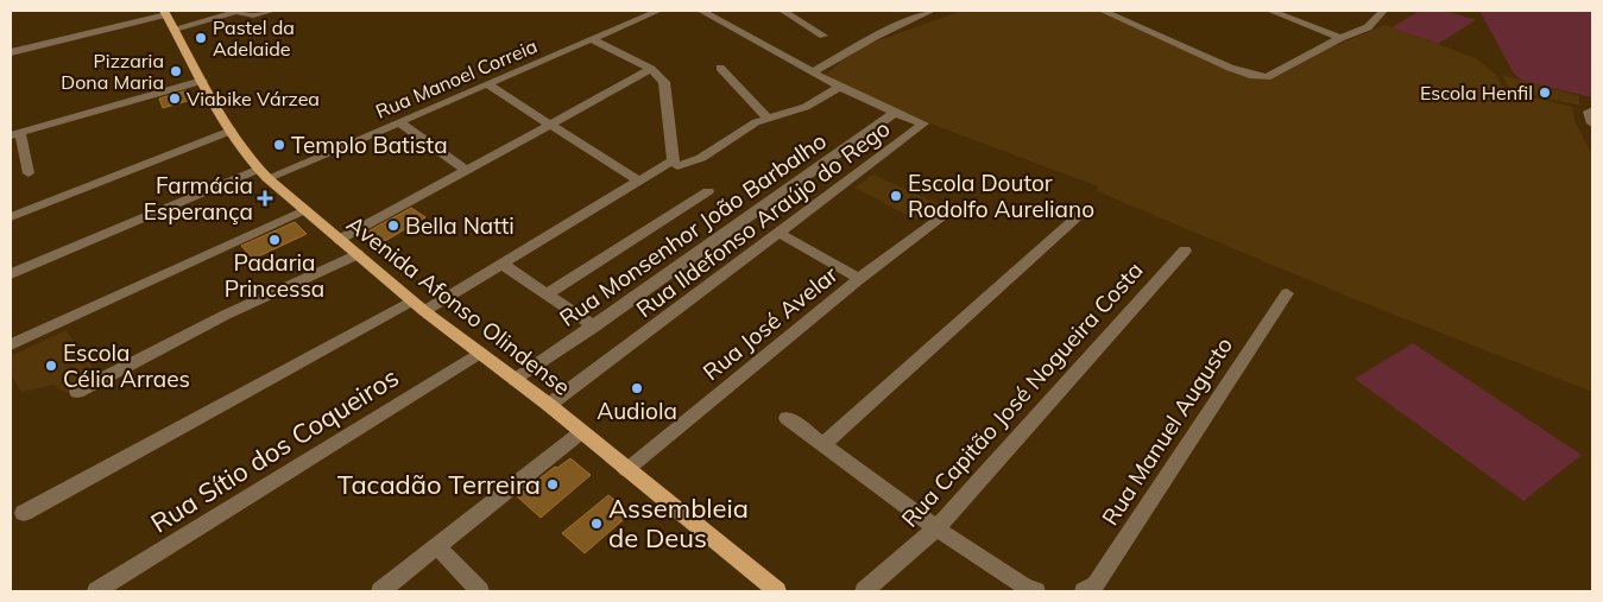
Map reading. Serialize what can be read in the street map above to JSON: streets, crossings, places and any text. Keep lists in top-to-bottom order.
{
  "streets": {
    "main road": ["Avenida Afonso Olindense"],
    "street": [
      "Rua Manoel Correia",
      "Rua Ildefonso Araújo do Rego",
      "Rua Monsenhor João Barbalho",
      "Rua José Avelar",
      "Rua Capitão José Nogueira Costa",
      "Rua Manuel Augusto",
      "Rua Sítio dos Coqueiros"
    ]
  },
  "crossings": [
    ["Rua Manoel Correia", "Avenida Afonso Olindense"],
    ["Rua Ildefonso Araújo do Rego", "Rua Monsenhor João Barbalho"],
    ["Rua Ildefonso Araújo do Rego", "Avenida Afonso Olindense"],
    ["Rua Monsenhor João Barbalho", "Avenida Afonso Olindense"],
    ["Avenida Afonso Olindense", "Rua José Avelar"],
    ["Avenida Afonso Olindense", "Rua Sítio dos Coqueiros"]
  ],
  "places": {
    "other": [
      "Pastel da Adelaide",
      "Pizzaria Dona Maria",
      "Escola Henfil",
      "Viabike Várzea",
      "Templo Batista",
      "Escola Doutor Rodolfo Aureliano",
      "Bella Natti",
      "Padaria Princessa",
      "Escola Célia Arraes",
      "Audiola",
      "Tacadão Terreira",
      "Assembleia de Deus"
    ],
    "health": ["Farmácia Esperança"]
  }
}
